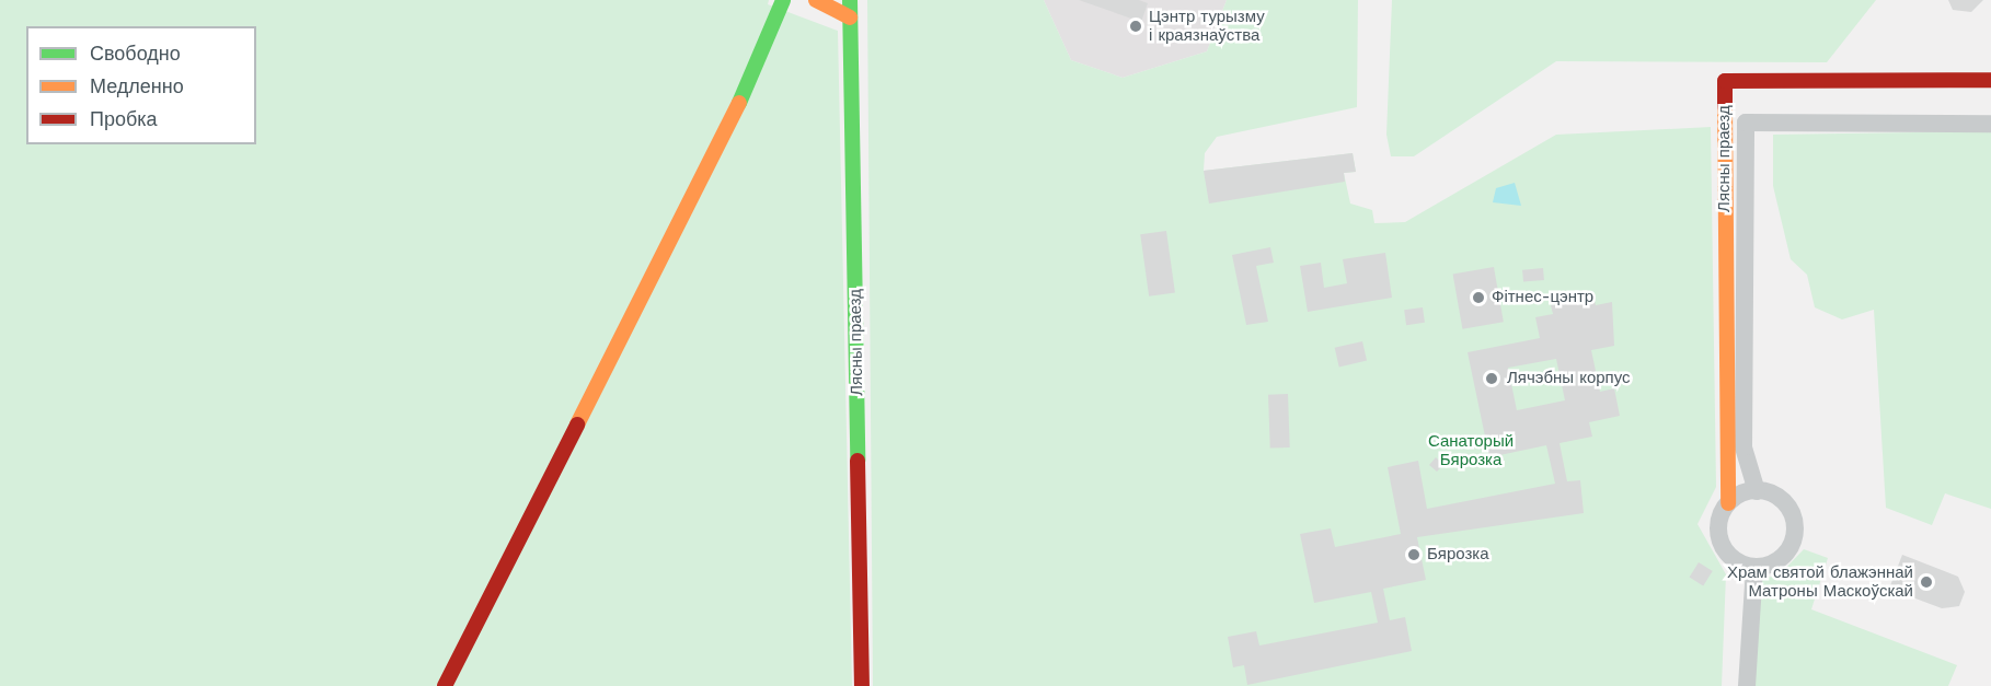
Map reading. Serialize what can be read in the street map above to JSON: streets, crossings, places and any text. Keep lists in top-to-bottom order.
{
  "streets": {
    "street": ["Лясны праезд"]
  },
  "parks": ["Санаторый Бярозка"],
  "places": [
    "Цэнтр турызму і краязнаўства",
    "Фітнес-цэнтр",
    "Лячэбны корпус",
    "Бярозка",
    "Храм святой блажэннай Матроны Маскоўскай"
  ],
  "legend": ["Свободно", "Медленно", "Пробка"]
}
